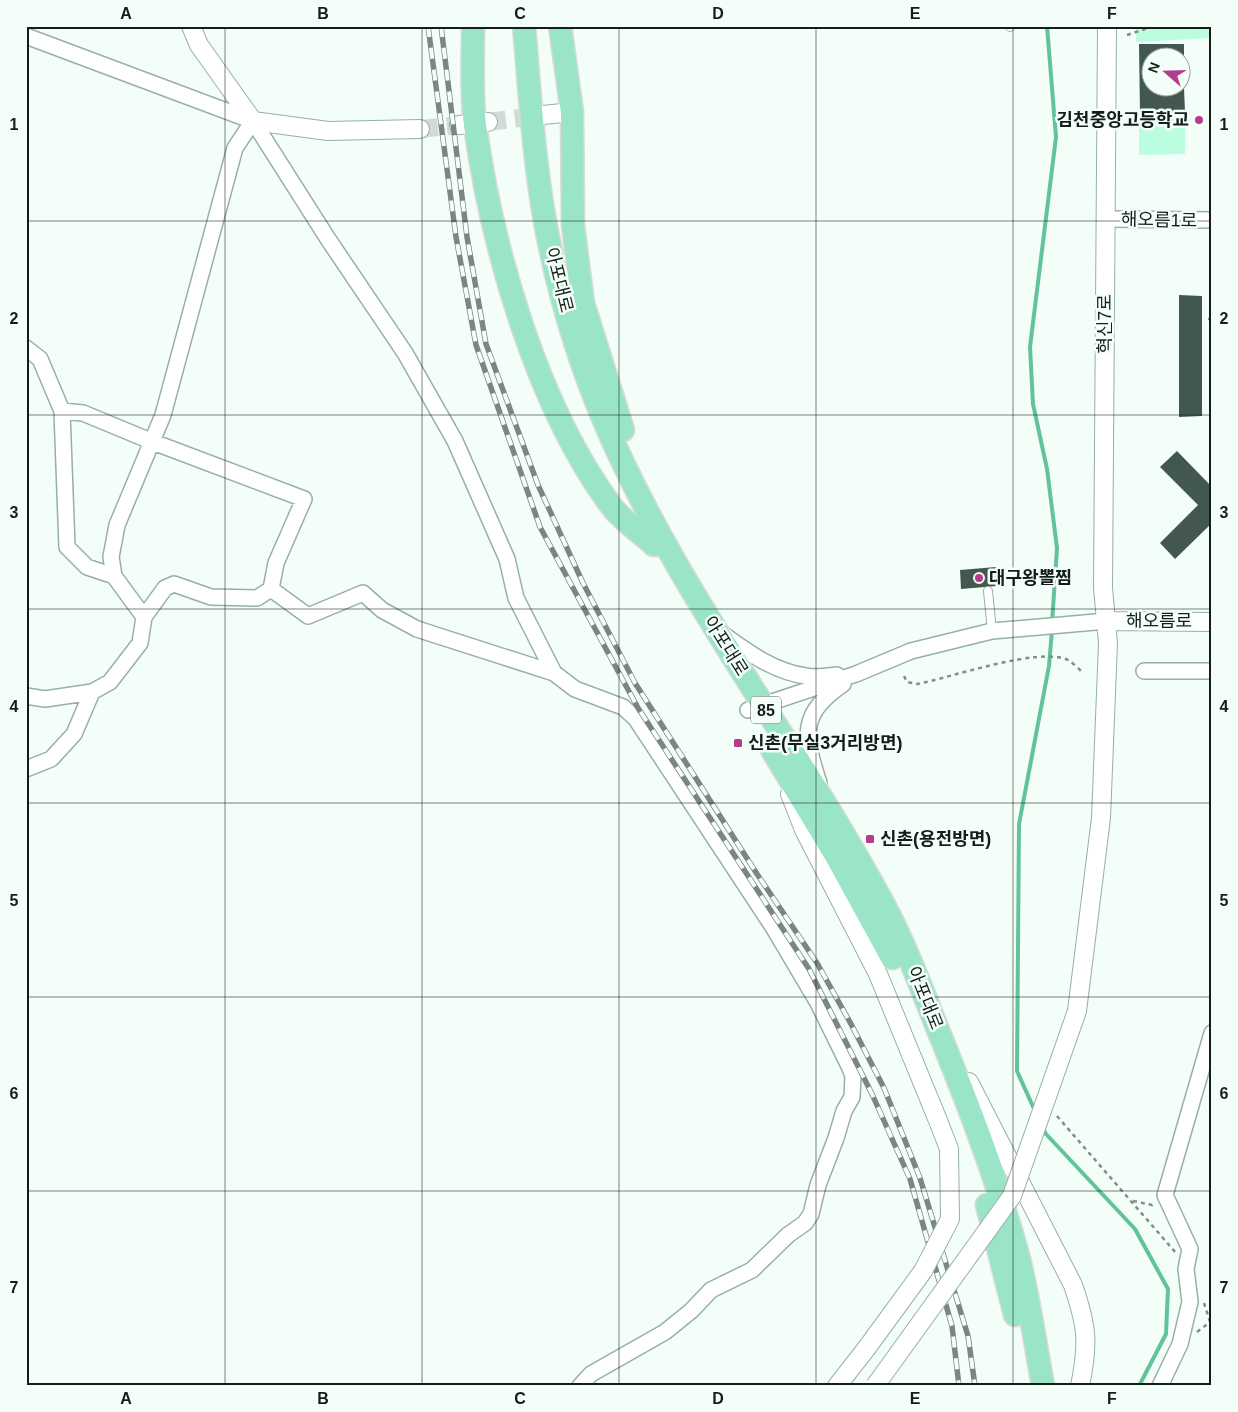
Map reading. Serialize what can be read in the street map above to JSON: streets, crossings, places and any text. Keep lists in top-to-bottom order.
{
  "streets": {
    "main road": ["아포대로", "85"],
    "street": ["해오름1로", "혁신7로", "해오름로"]
  },
  "crossings": [
    ["해오름1로", "혁신7로"],
    ["혁신7로", "해오름로"]
  ],
  "places": {
    "other": ["김천중앙고등학교", "대구왕뽈찜"],
    "transit": ["신촌(무실3거리방면)", "신촌(용전방면)"]
  },
  "north": "left",
  "grid": {
    "columns": [
      "A",
      "B",
      "C",
      "D",
      "E",
      "F"
    ],
    "rows": [
      "1",
      "2",
      "3",
      "4",
      "5",
      "6",
      "7"
    ]
  }
}
